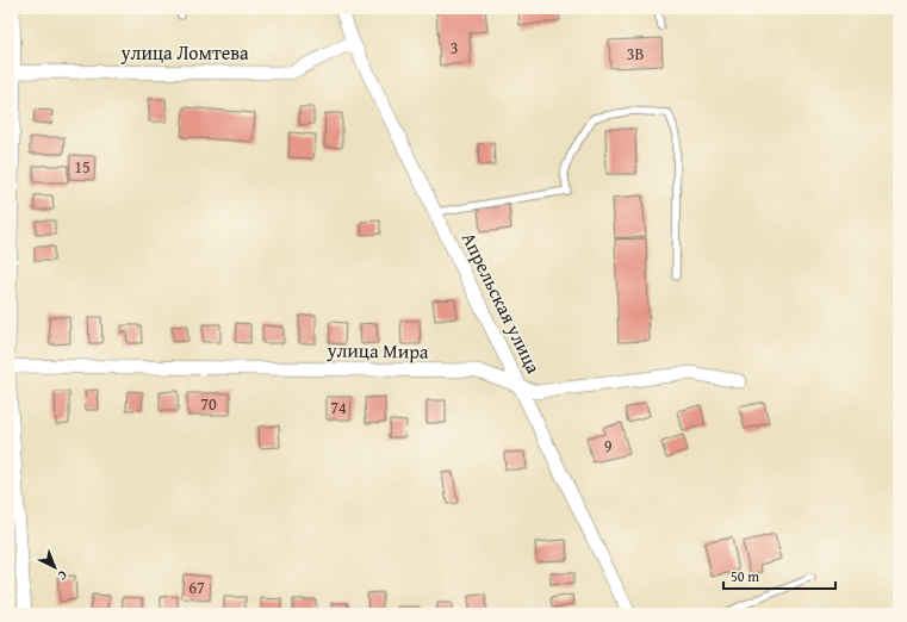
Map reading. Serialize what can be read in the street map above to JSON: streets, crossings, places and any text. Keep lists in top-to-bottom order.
{
  "streets": {
    "street": ["улица Ломтева", "Апрельская улица", "улица Мира"]
  },
  "crossings": [
    ["улица Ломтева", "Апрельская улица"],
    ["Апрельская улица", "улица Мира"]
  ],
  "house_numbers": [
    "3",
    "3В",
    "15",
    "70",
    "74",
    "9",
    "67"
  ],
  "scale_bar": "50 m",
  "north": "bottom right"
}
